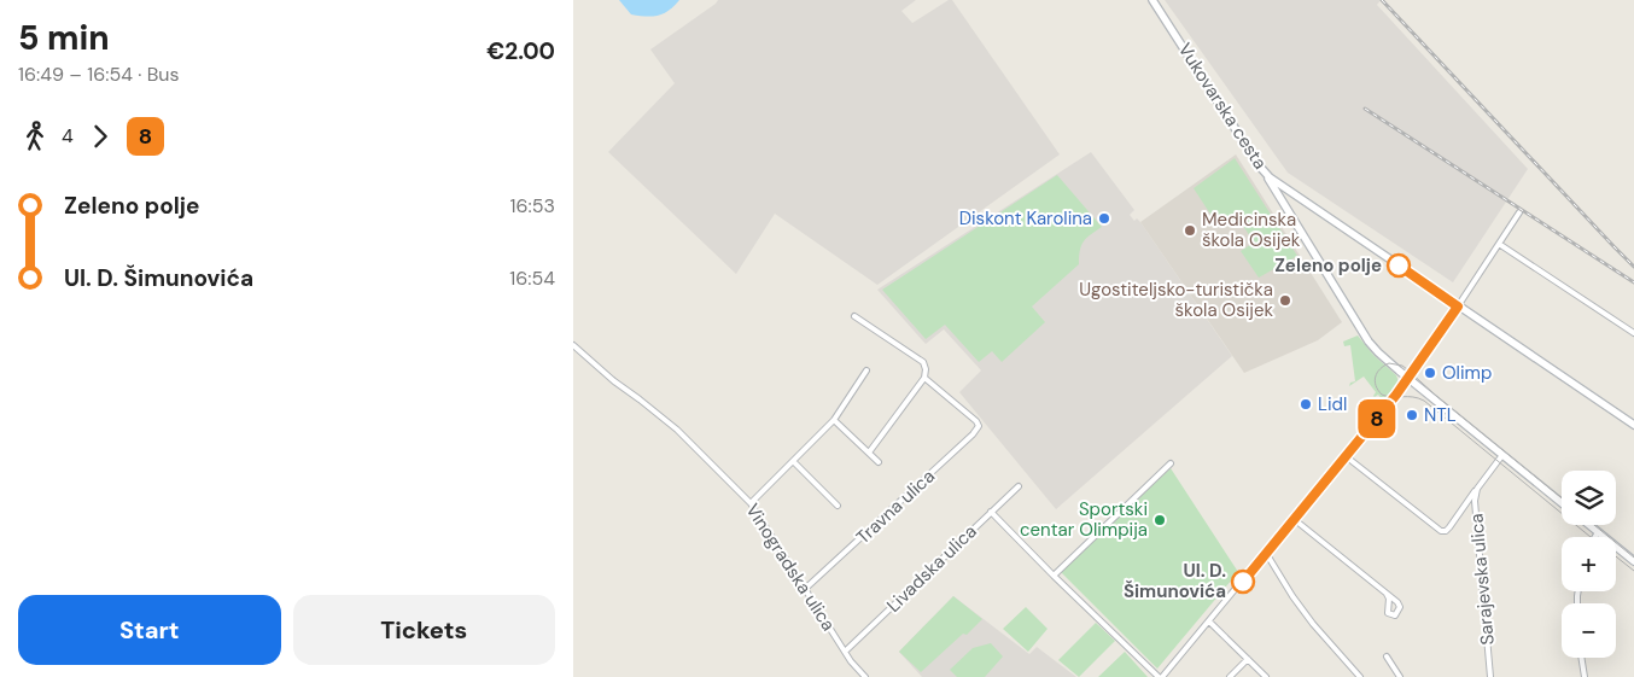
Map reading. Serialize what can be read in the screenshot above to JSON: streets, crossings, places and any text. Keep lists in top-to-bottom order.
{
  "streets": {
    "main road": ["Vukovarska cesta"],
    "street": [
      "Travna ulica",
      "Vinogradska ulica",
      "Livadska ulica",
      "Sarajevska ulica"
    ]
  },
  "crossings": [
    ["Travna ulica", "Vinogradska ulica"],
    ["Vinogradska ulica", "Livadska ulica"]
  ],
  "places": [
    "Diskont Karolina",
    "Medicinska škola Osijek",
    "Zeleno polje",
    "Ugostiteljsko-turistička škola Osijek",
    "Olimp",
    "Lidl",
    "NTL",
    "Sportski centar Olimpija",
    "Ul. D. Šimunovića"
  ],
  "lines": ["bus line 8"],
  "page": {
    "heading": ["5 min", "16:49 – 16:54 · Bus", "€2.00"],
    "on_map": "8",
    "legs": ["4", "8"],
    "list": [
      {
        "name": "Zeleno polje",
        "value": "16:53"
      },
      {
        "name": "Ul. D. Šimunovića",
        "value": "16:54"
      }
    ],
    "map_buttons": ["+", "−"],
    "buttons": ["Start", "Tickets"]
  }
}
